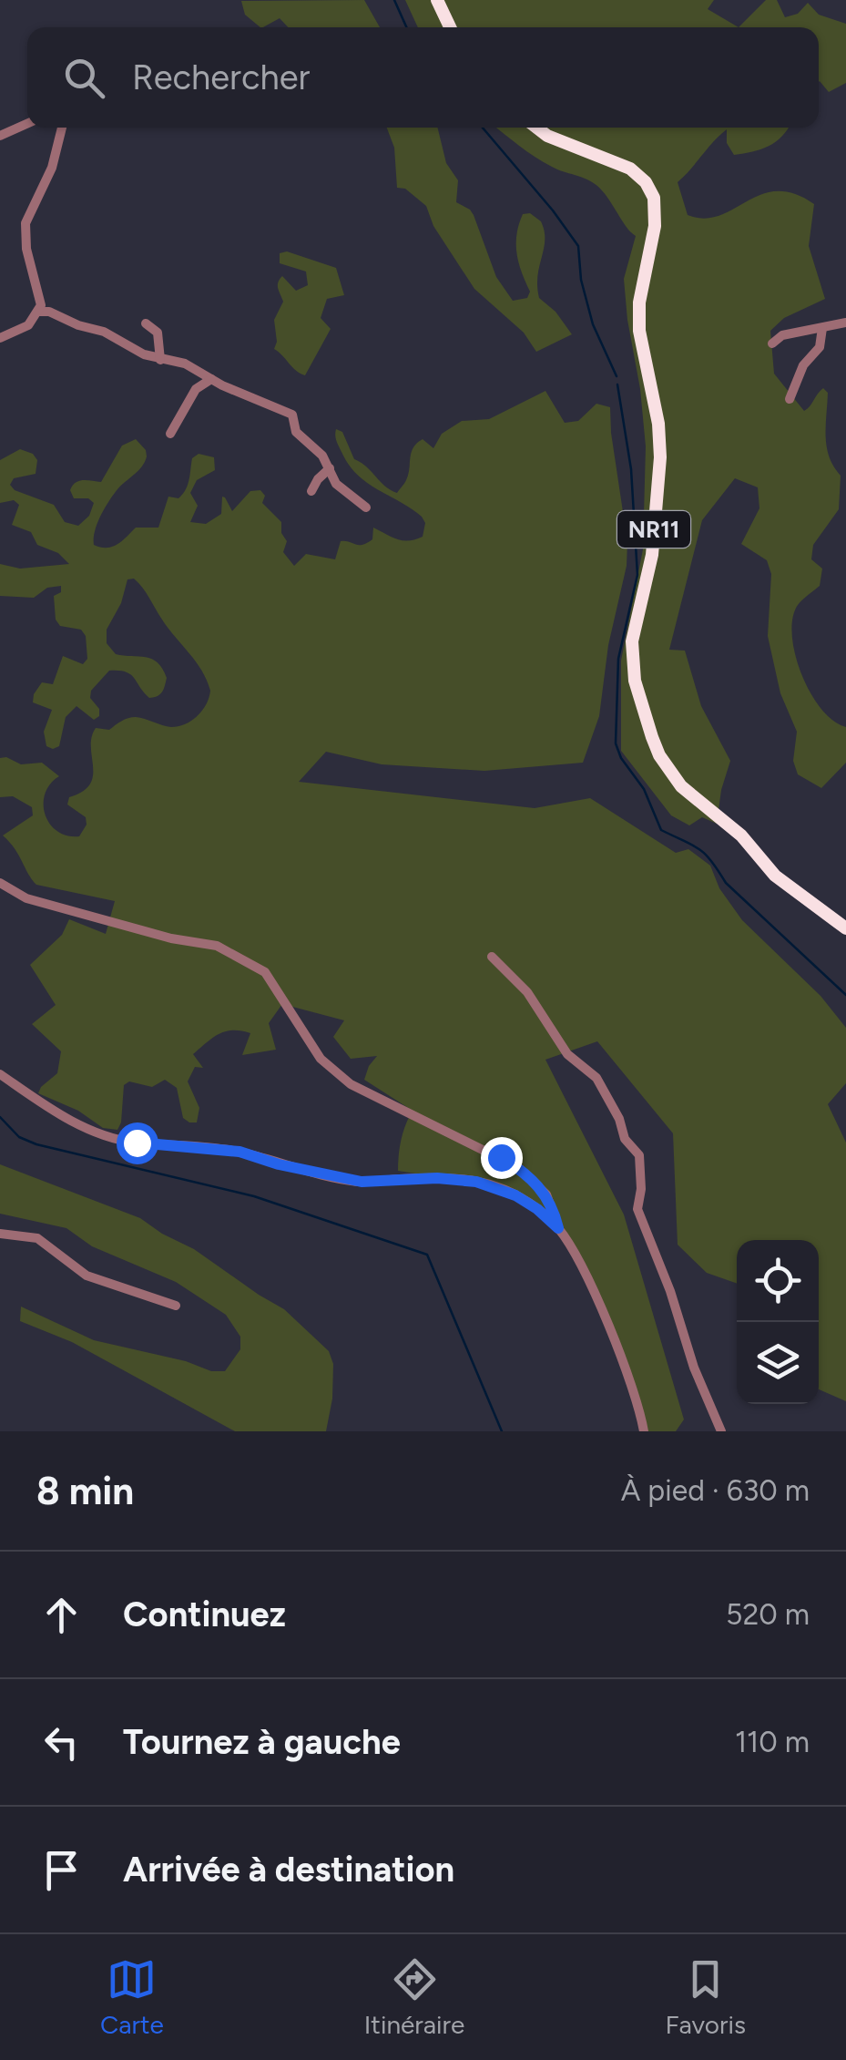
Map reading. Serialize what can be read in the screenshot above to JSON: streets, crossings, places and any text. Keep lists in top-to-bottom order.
{
  "streets": {
    "highway": ["NR11"]
  },
  "page": {
    "search": "Rechercher",
    "heading": ["8 min", "À pied · 630 m"],
    "list": [
      ["Continuez", "520 m"],
      ["Tournez à gauche", "110 m"],
      "Arrivée à destination"
    ],
    "nav": ["Carte", "Itinéraire", "Favoris"]
  }
}
